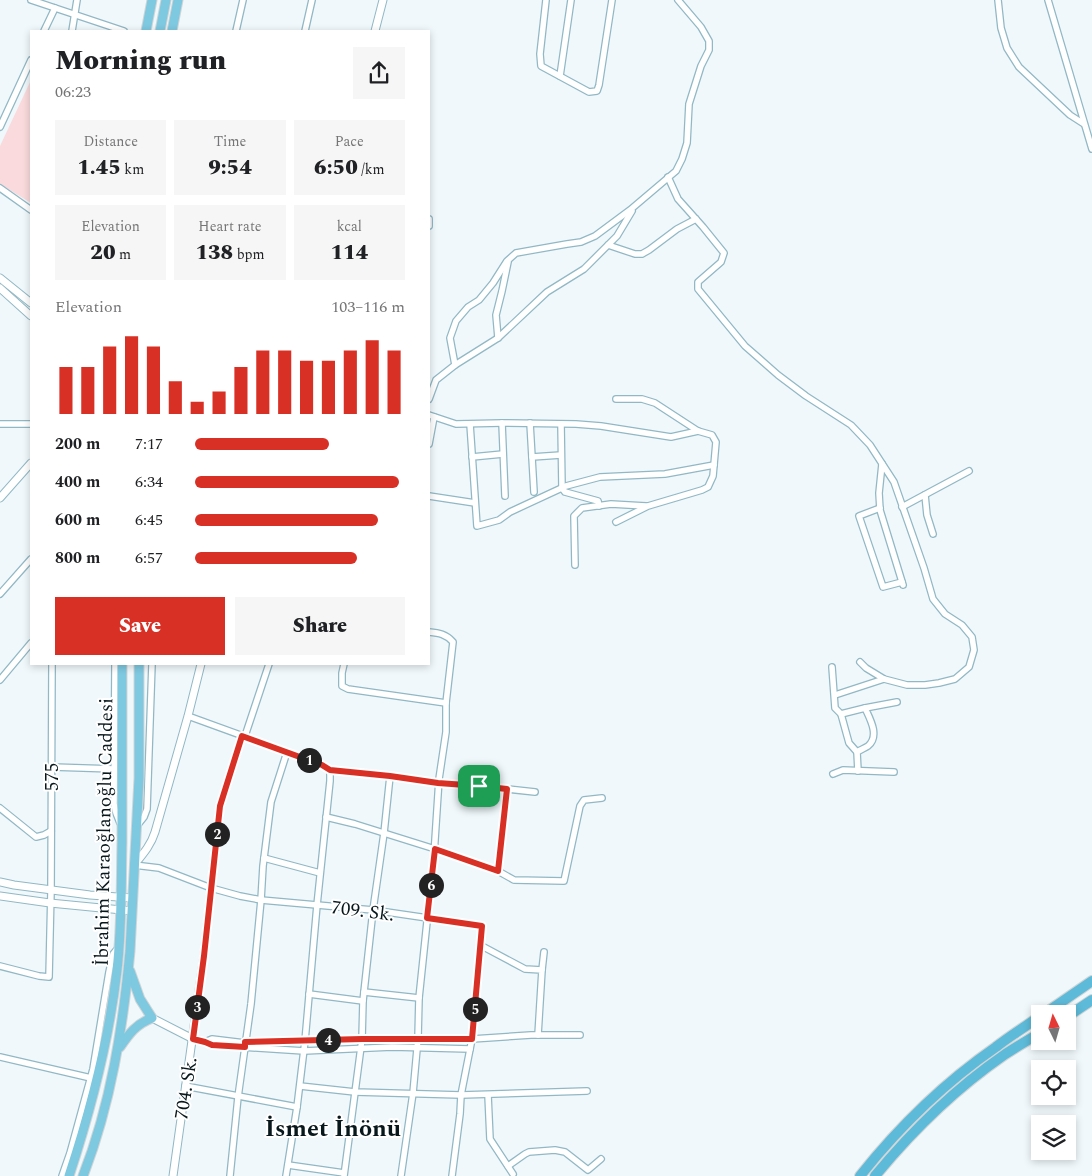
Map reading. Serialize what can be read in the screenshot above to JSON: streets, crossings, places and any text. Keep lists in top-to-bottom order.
{
  "streets": {
    "highway": ["İbrahim Karaoğlanoğlu Caddesi"],
    "street": ["575", "709. Sk.", "704. Sk."]
  },
  "crossings": [
    ["İbrahim Karaoğlanoğlu Caddesi", "709. Sk."],
    ["709. Sk.", "704. Sk."]
  ],
  "districts": ["İsmet İnönü"],
  "north": "top",
  "page": {
    "heading": ["Morning run", "06:23"],
    "stats": [
      ["Distance", "1.45 km"],
      ["Time", "9:54"],
      ["Pace", "6:50 /km"],
      ["Elevation", "20 m"],
      ["Heart rate", "138 bpm"],
      ["kcal", "114"]
    ],
    "chart": ["Elevation", "103–116 m"],
    "list": [
      {
        "name": "200 m",
        "note": "7:17"
      },
      {
        "name": "400 m",
        "note": "6:34"
      },
      {
        "name": "600 m",
        "note": "6:45"
      },
      {
        "name": "800 m",
        "note": "6:57"
      }
    ],
    "buttons": ["Save", "Share"],
    "pins": [
      "1",
      "2",
      "6",
      "3",
      "5",
      "4"
    ]
  }
}
